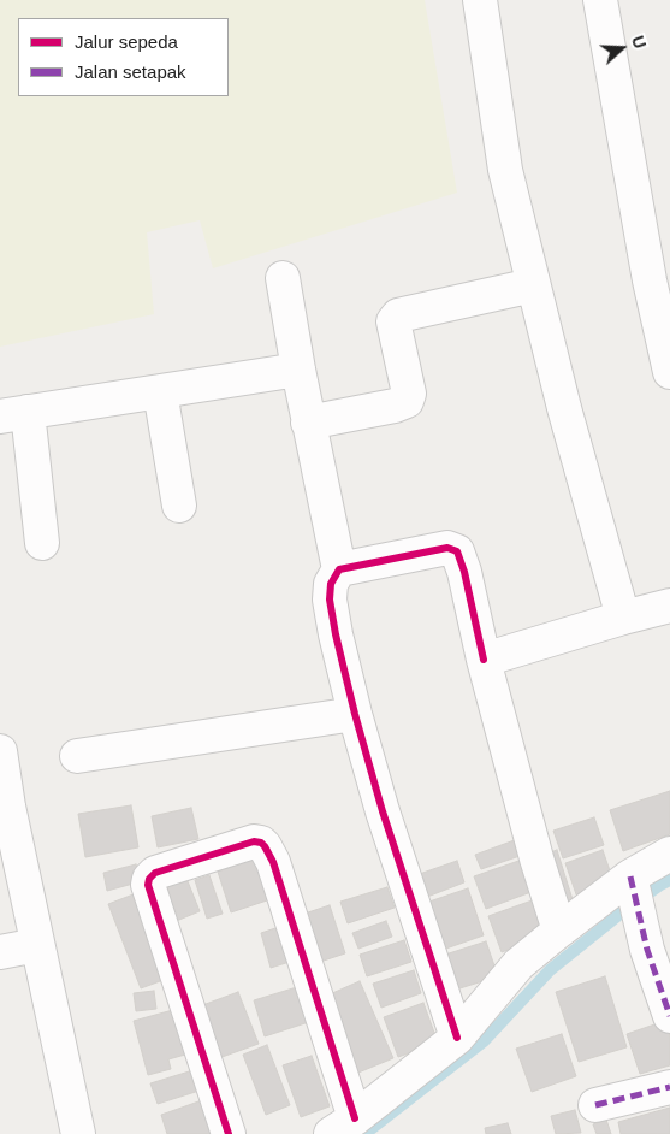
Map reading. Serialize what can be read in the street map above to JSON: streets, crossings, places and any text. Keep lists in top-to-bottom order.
{
  "legend": ["Jalur sepeda", "Jalan setapak"],
  "north": "right"
}
